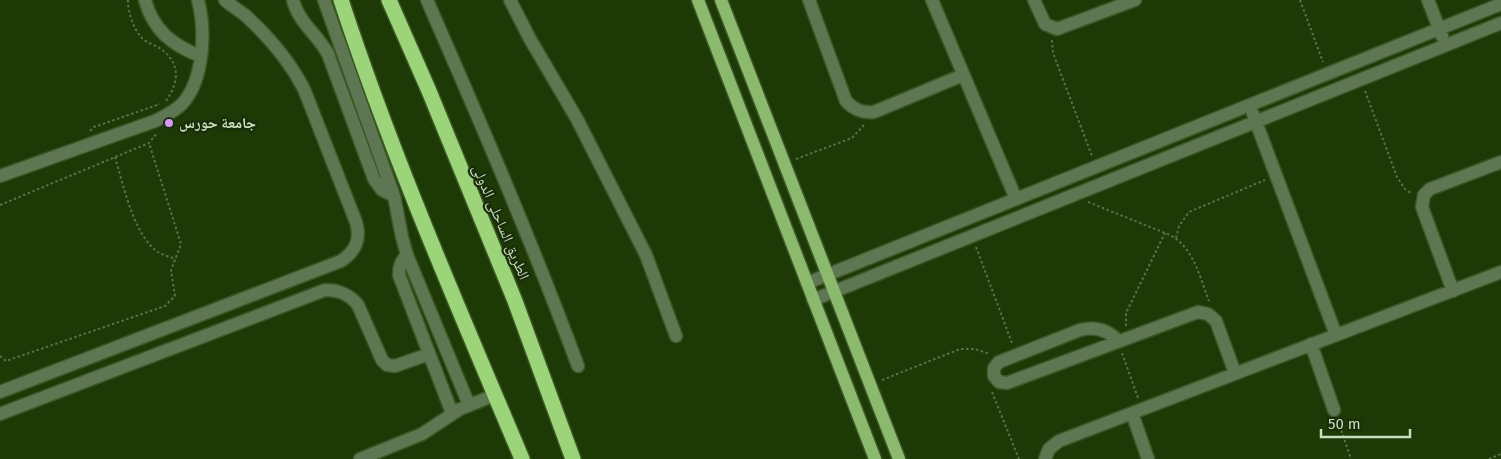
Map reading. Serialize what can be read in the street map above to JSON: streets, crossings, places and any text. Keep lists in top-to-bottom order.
{
  "streets": {
    "highway": ["الطريق الساحلى الدولى"]
  },
  "places": ["جامعة حورس"],
  "scale_bar": "50 m"
}
